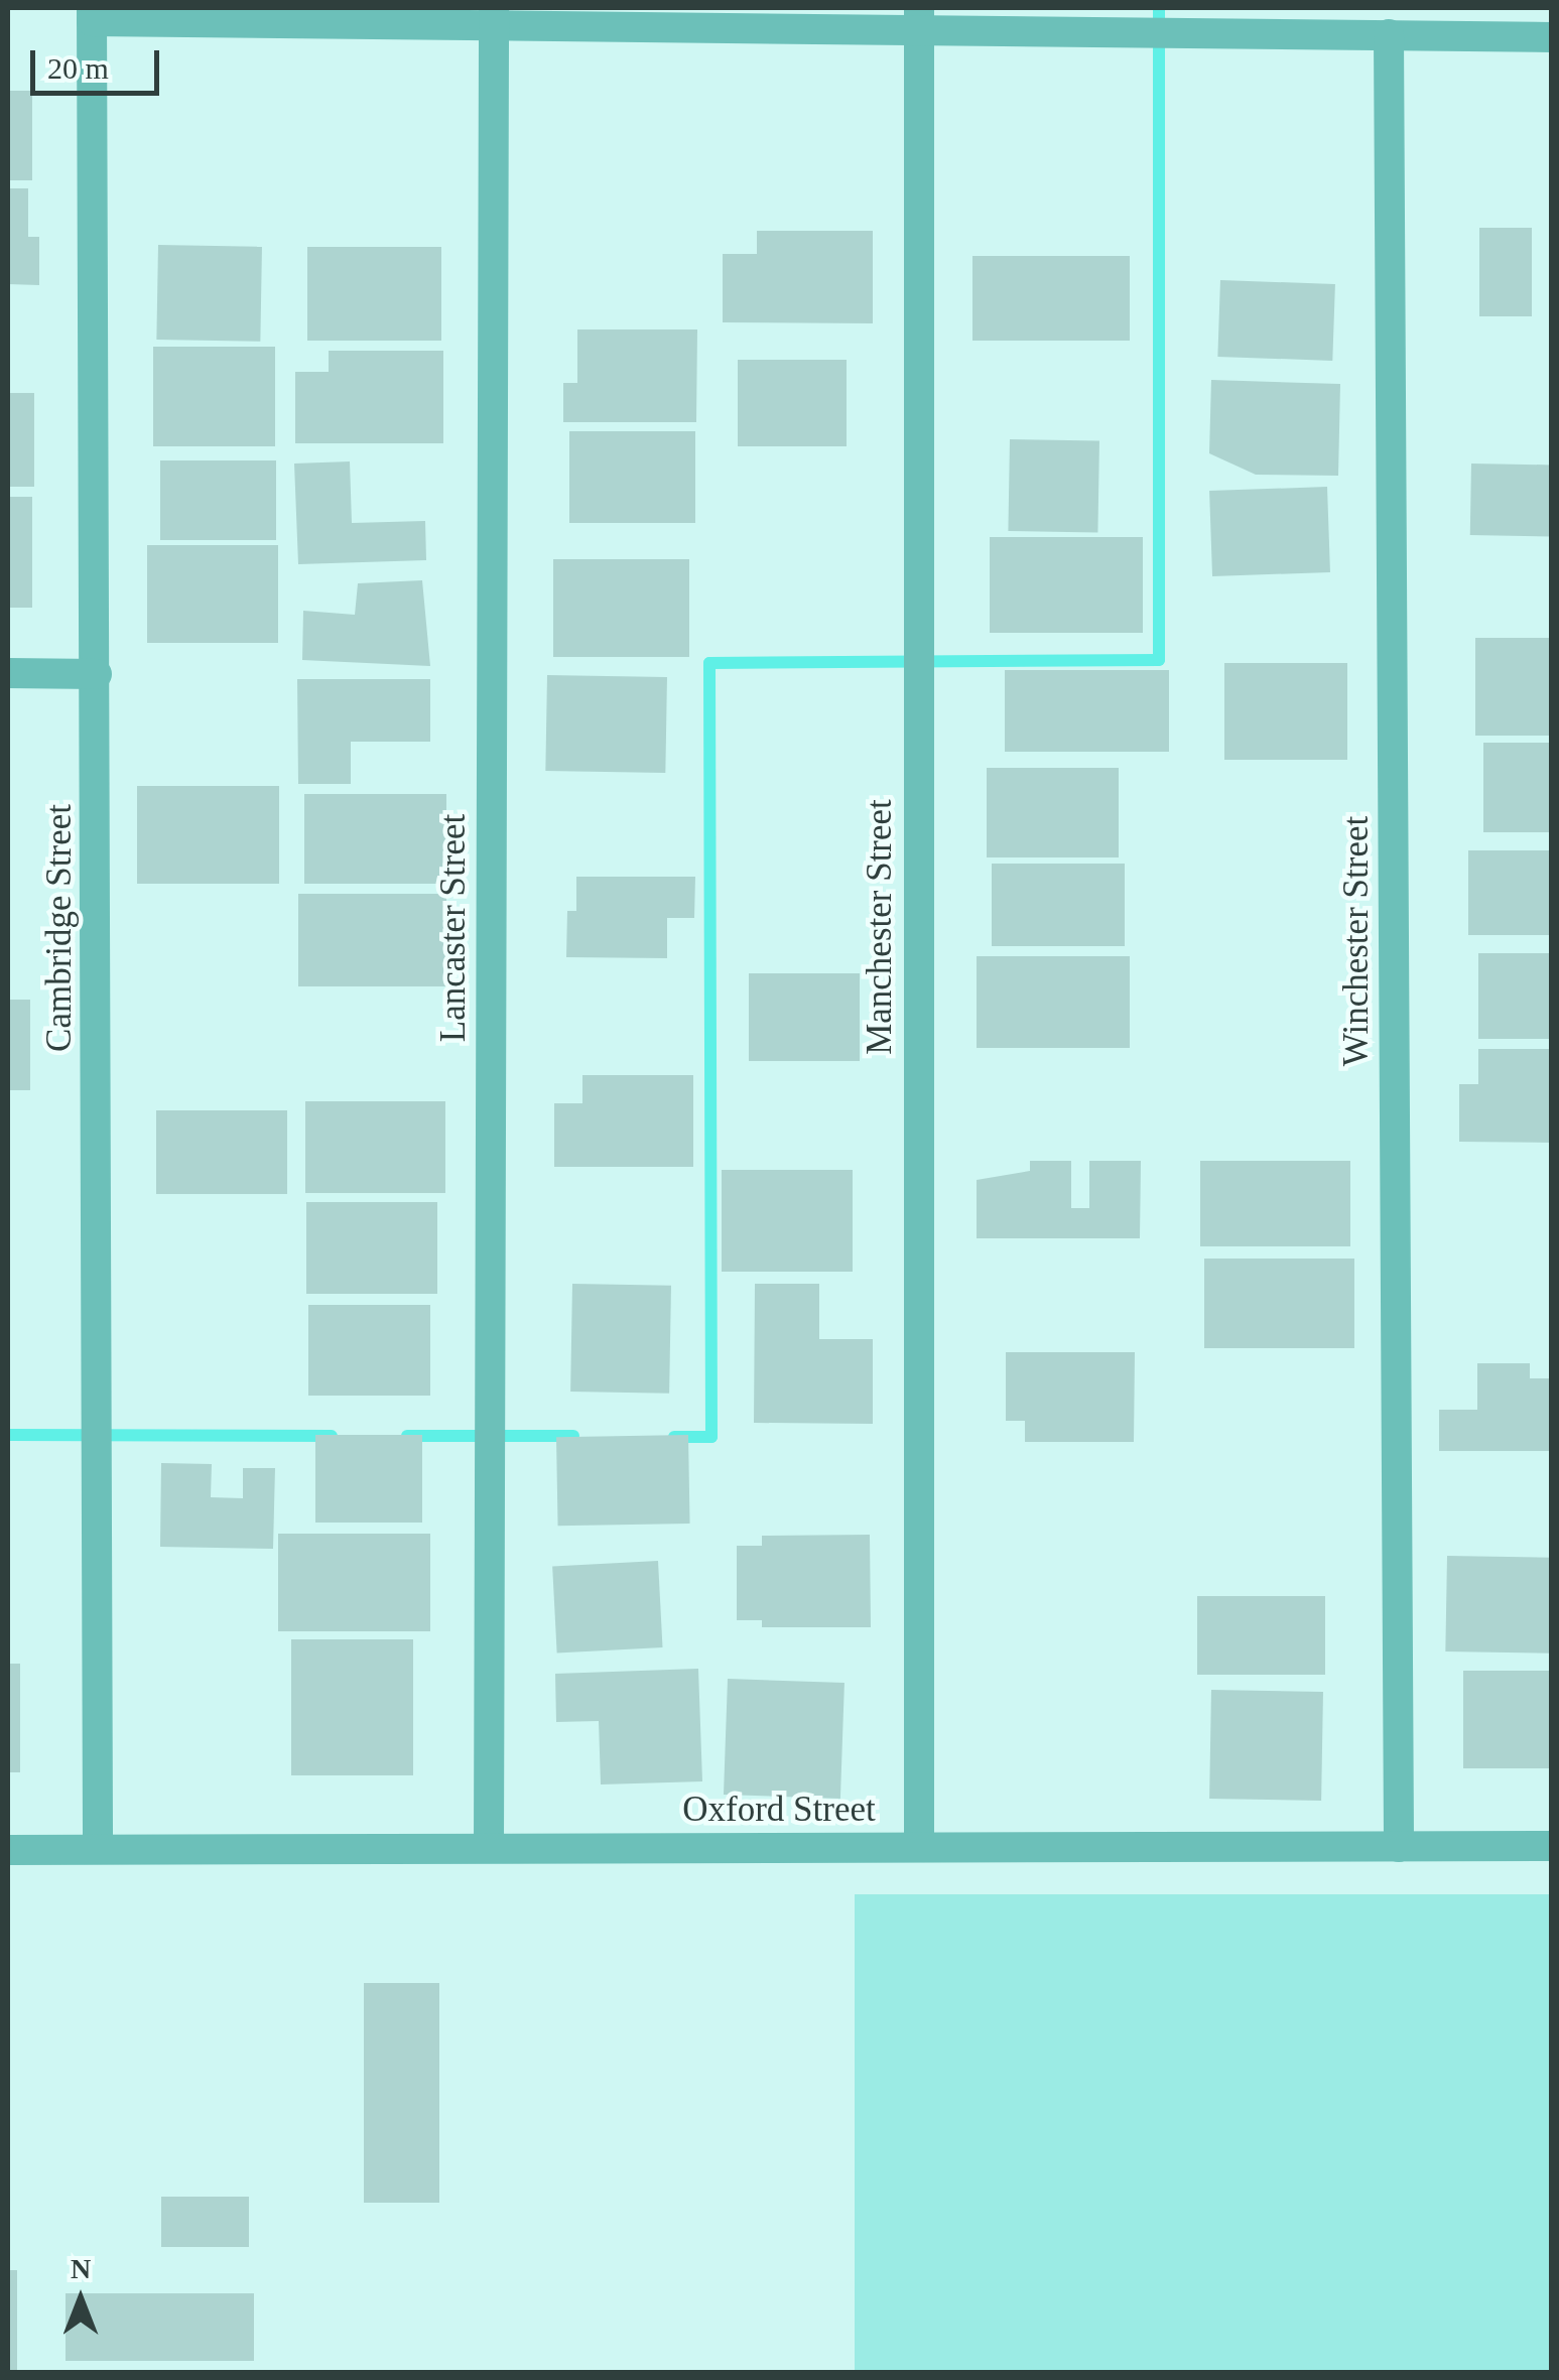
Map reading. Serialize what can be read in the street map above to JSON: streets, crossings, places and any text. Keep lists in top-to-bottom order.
{
  "streets": {
    "street": [
      "Manchester Street",
      "Cambridge Street",
      "Lancaster Street",
      "Winchester Street",
      "Oxford Street"
    ]
  },
  "crossings": [
    ["Manchester Street", "Oxford Street"],
    ["Cambridge Street", "Oxford Street"],
    ["Lancaster Street", "Oxford Street"],
    ["Winchester Street", "Oxford Street"]
  ],
  "scale_bar": "20 m",
  "north": "top"
}
